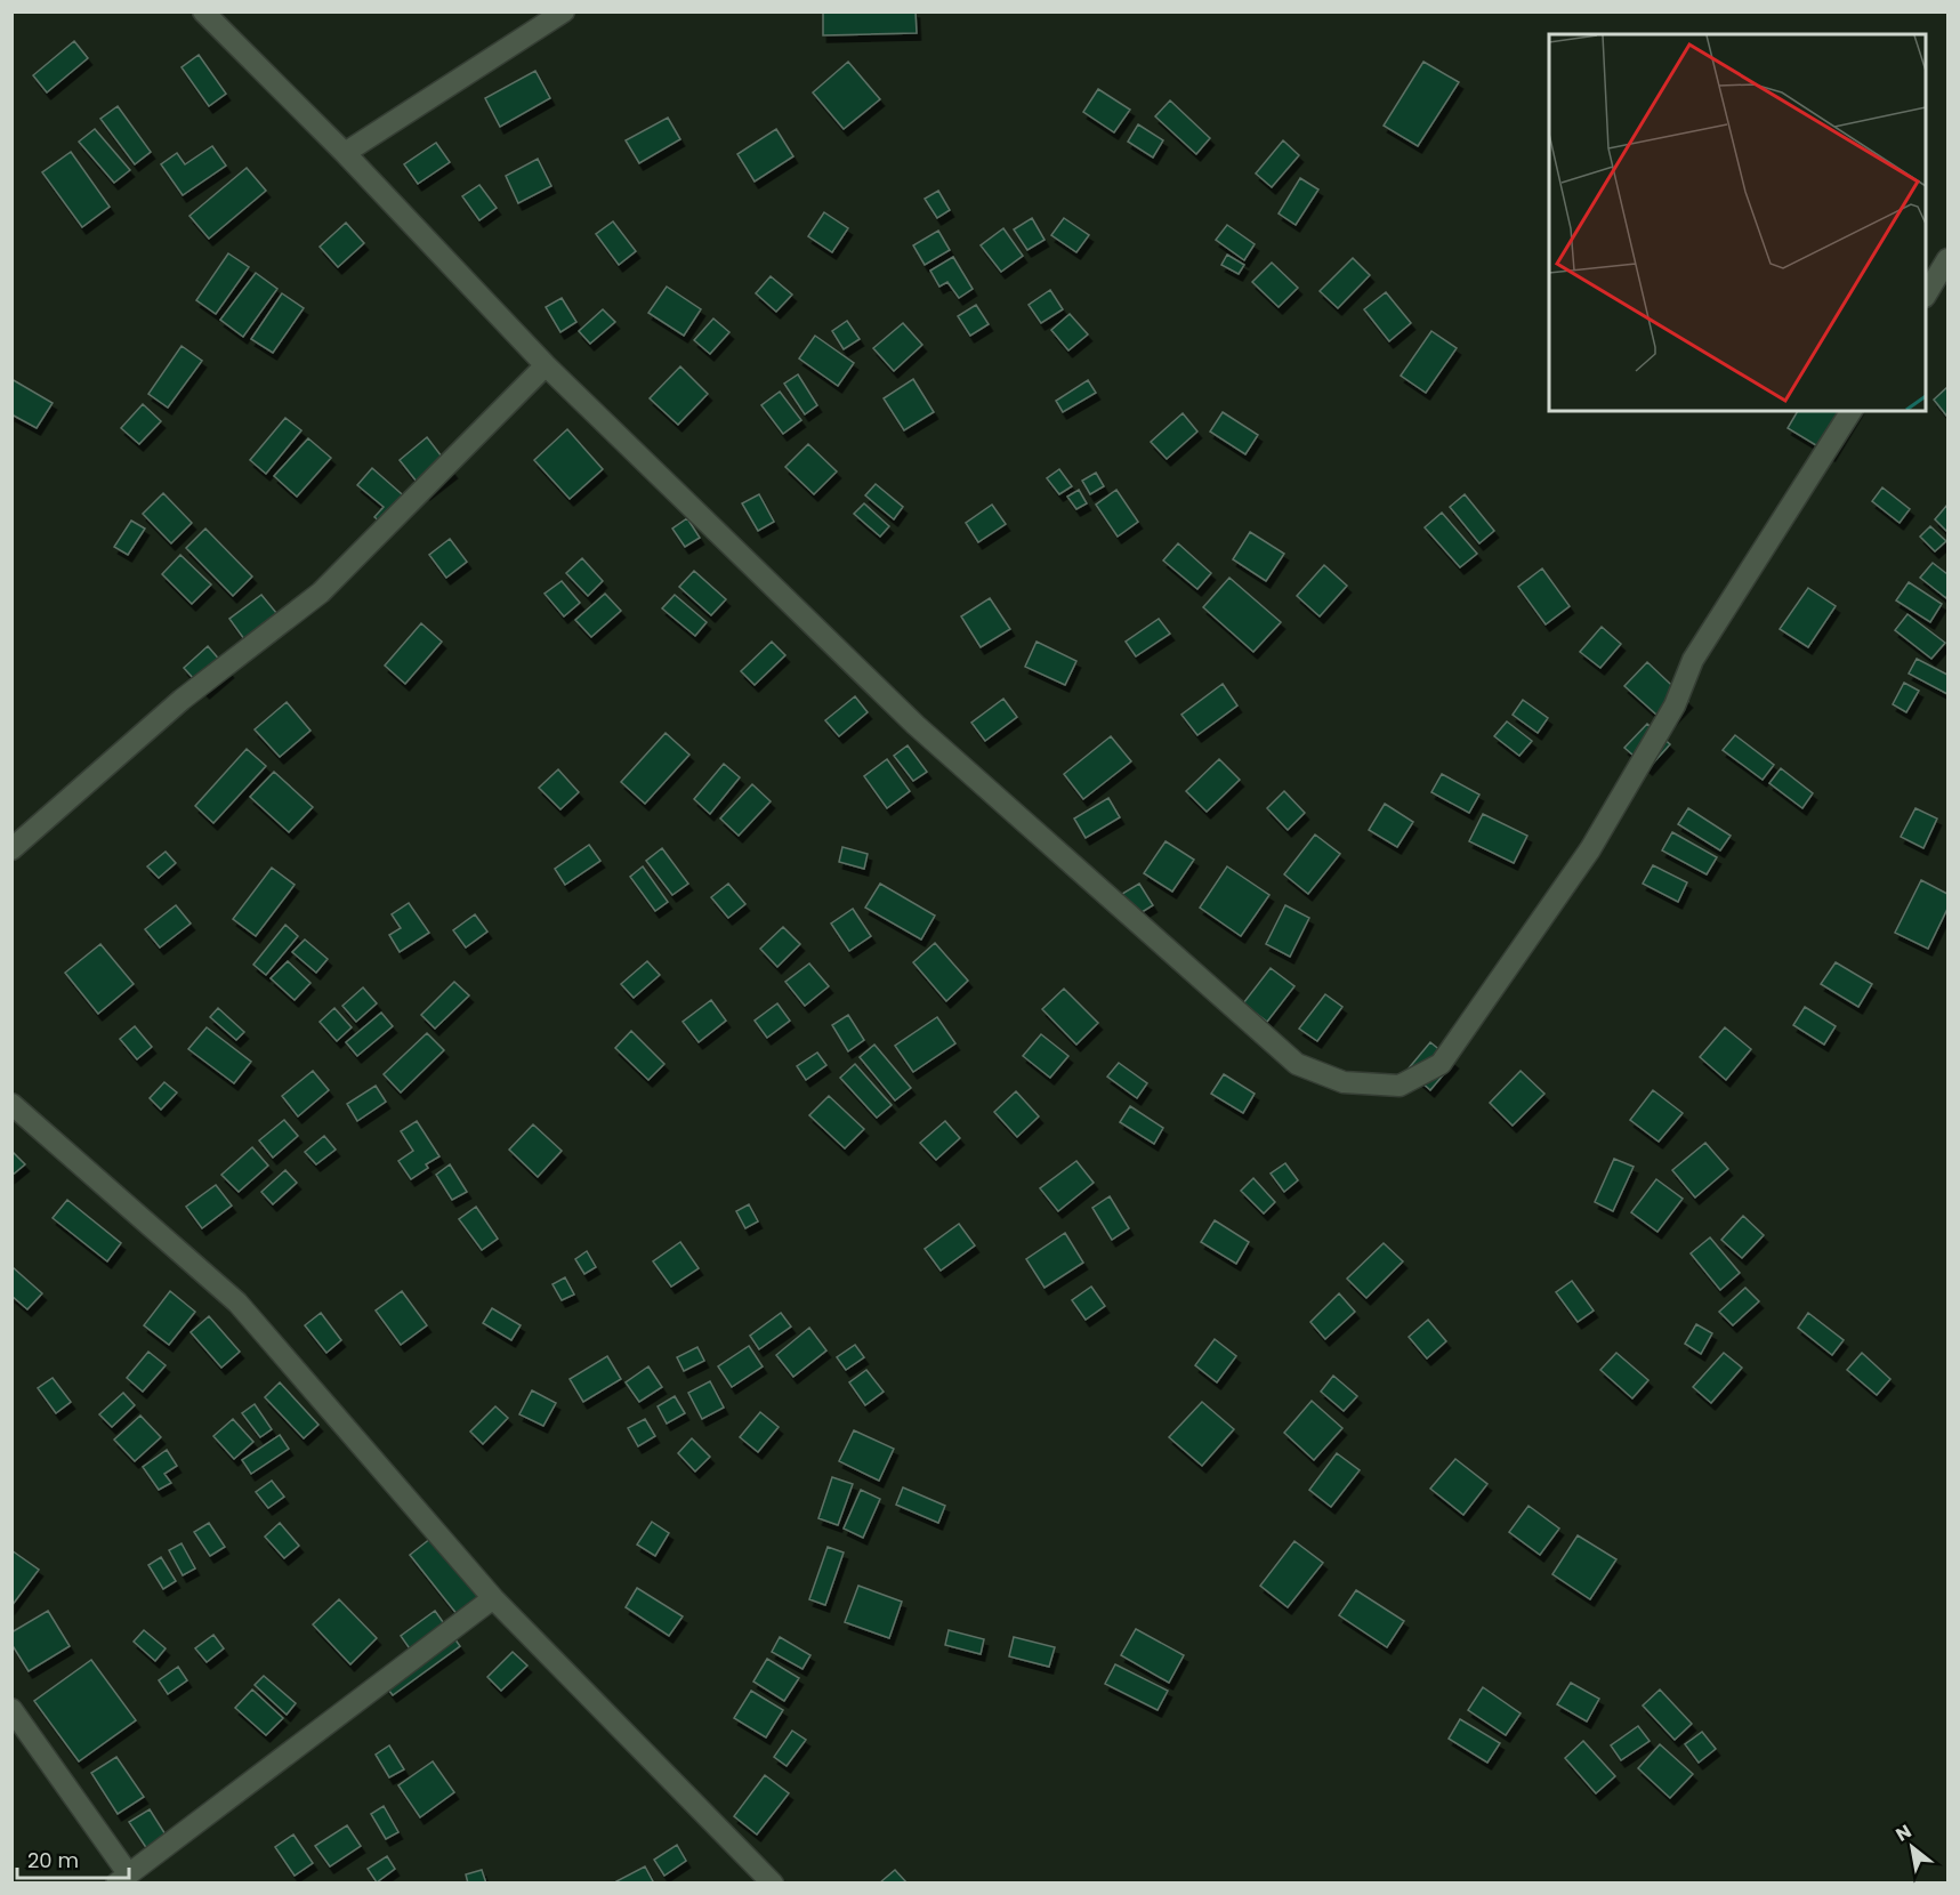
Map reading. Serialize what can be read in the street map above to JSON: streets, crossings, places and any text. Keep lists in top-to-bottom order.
{
  "scale_bar": "20 m",
  "north": "top left"
}
